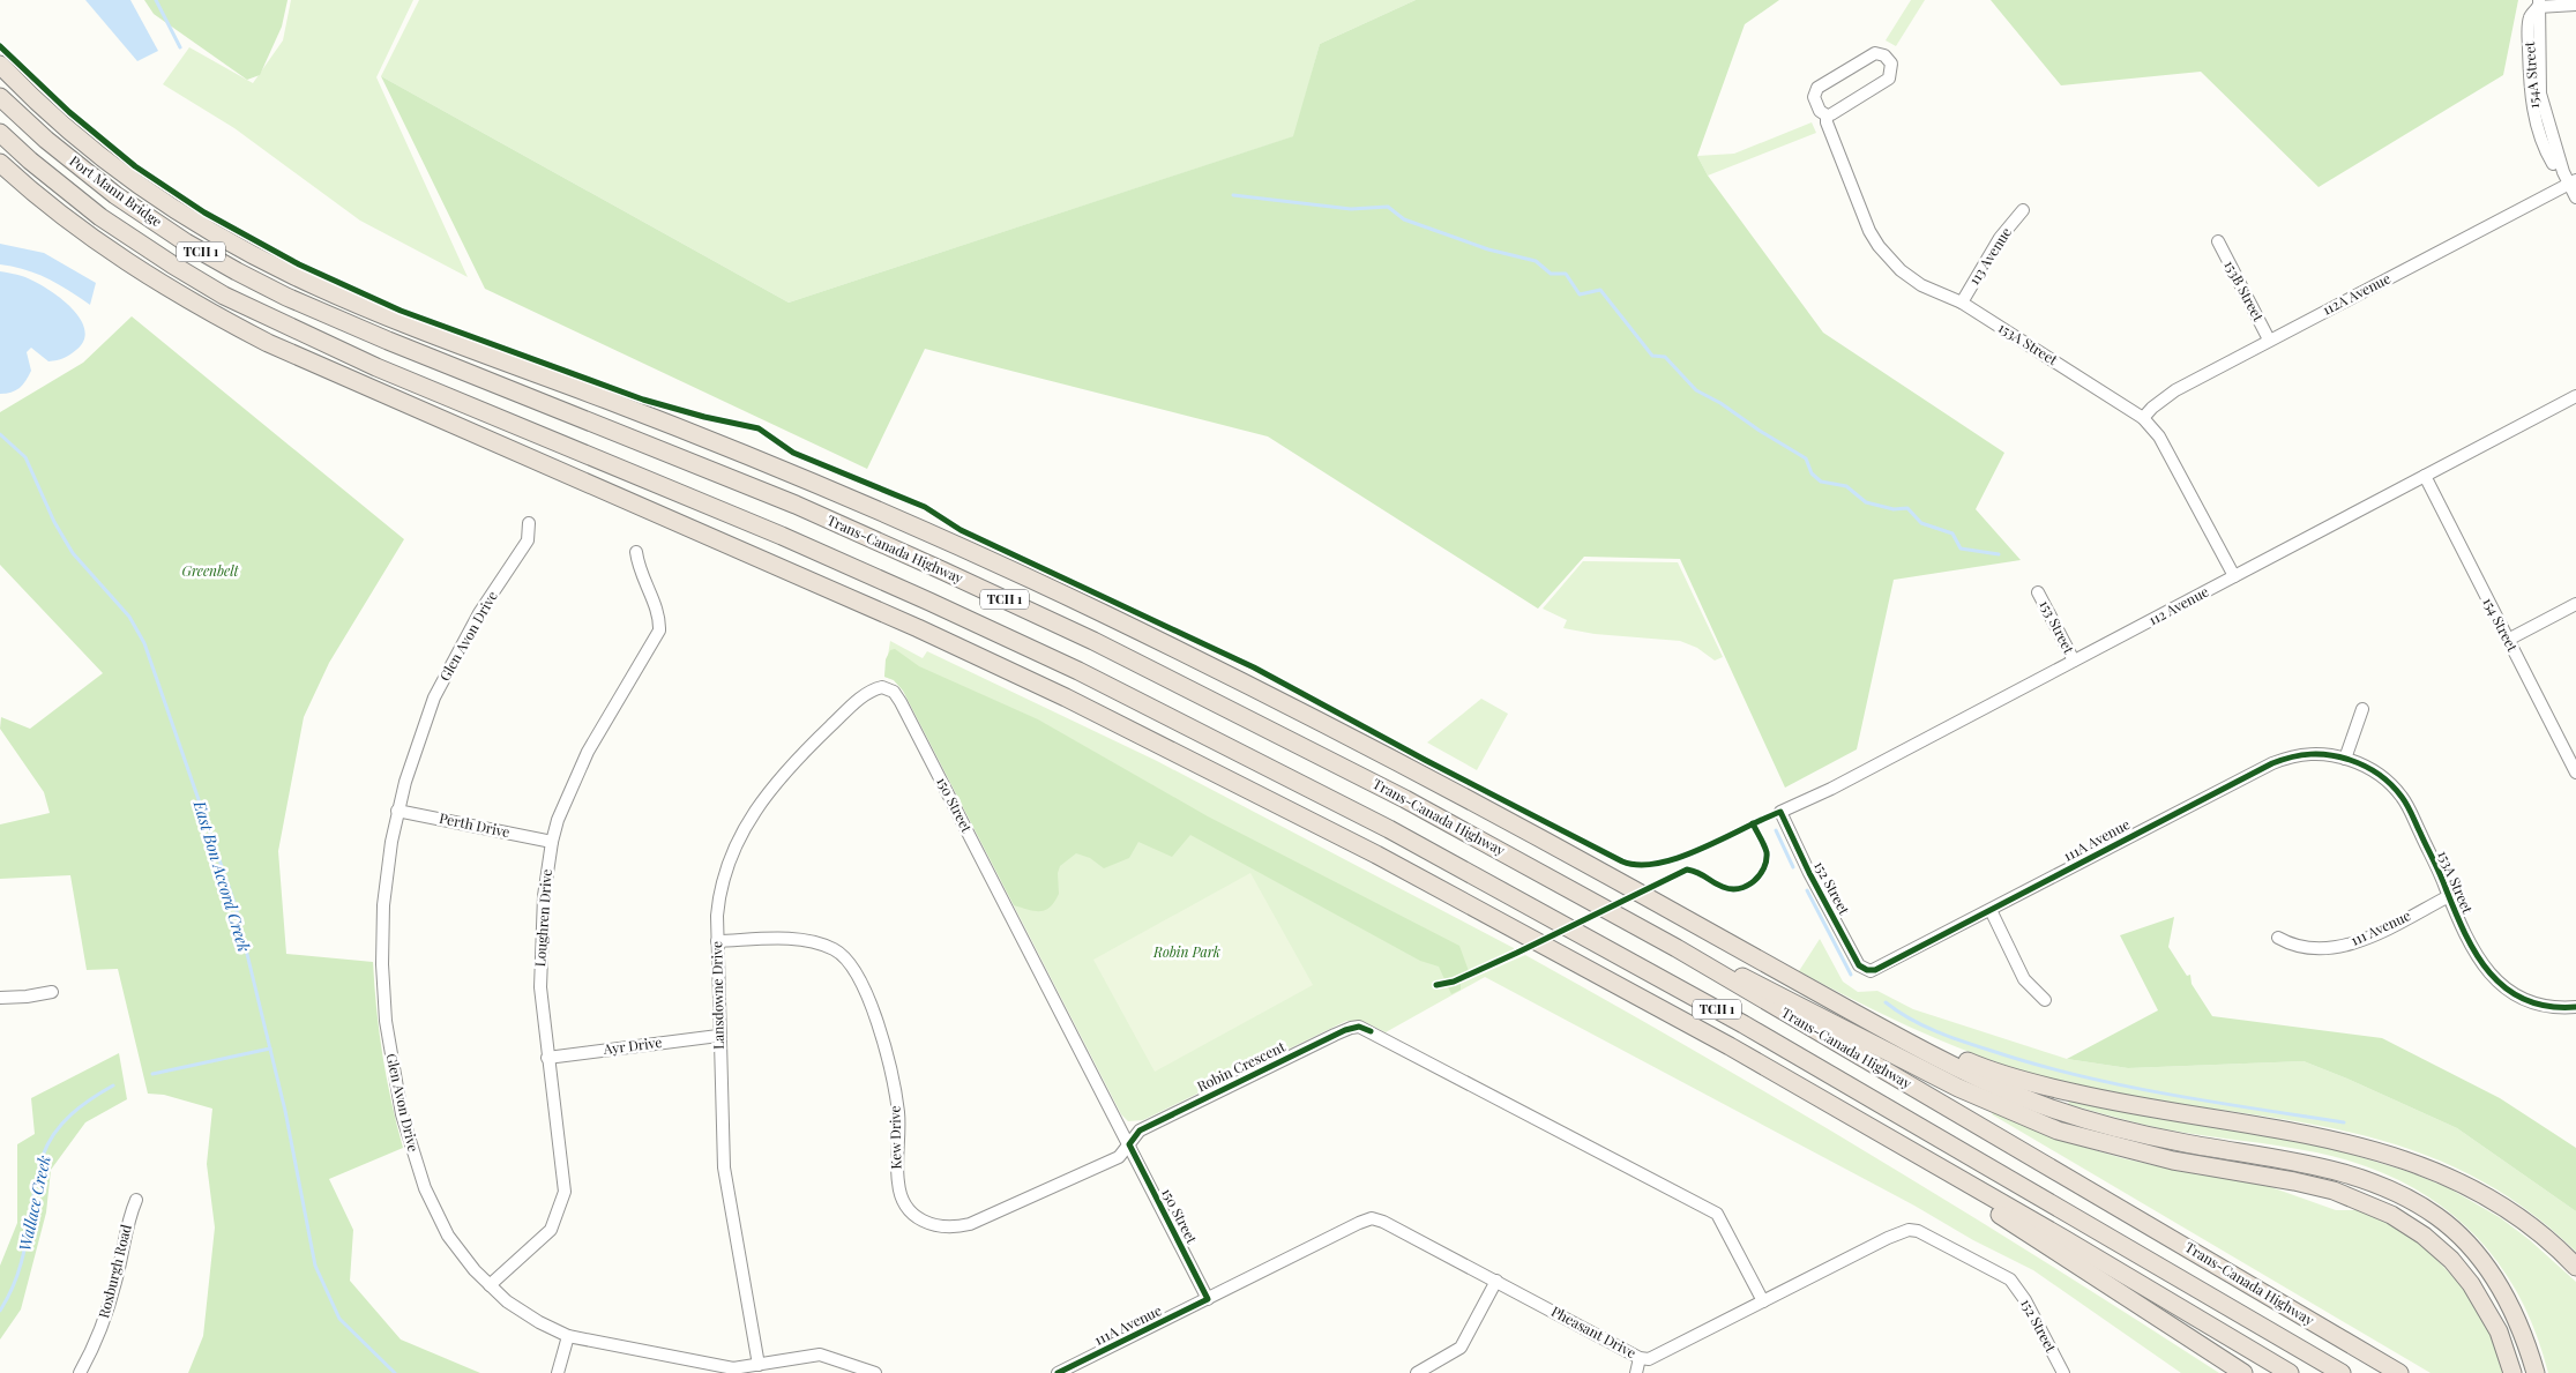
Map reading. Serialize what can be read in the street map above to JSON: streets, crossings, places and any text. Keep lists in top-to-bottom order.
{
  "streets": {
    "highway": ["Port Mann Bridge", "TCH 1", "Trans-Canada Highway"],
    "street": [
      "154A Street",
      "113 Avenue",
      "153B Street",
      "112A Avenue",
      "153A Street",
      "112 Avenue",
      "154 Street",
      "153 Street",
      "Glen Avon Drive",
      "150 Street",
      "Perth Drive",
      "111A Avenue",
      "152 Street",
      "Loughren Drive",
      "111 Avenue",
      "Lansdowne Drive",
      "Ayr Drive",
      "Robin Crescent",
      "Kew Drive",
      "Roxburgh Road",
      "Pheasant Drive"
    ]
  },
  "crossings": [
    ["154A Street", "112A Avenue"],
    ["Port Mann Bridge", "Trans-Canada Highway"],
    ["113 Avenue", "153A Street"],
    ["153B Street", "112A Avenue"],
    ["112A Avenue", "153A Street"],
    ["153A Street", "112 Avenue"],
    ["153A Street", "111A Avenue"],
    ["153A Street", "111 Avenue"],
    ["112 Avenue", "154 Street"],
    ["112 Avenue", "153 Street"],
    ["112 Avenue", "152 Street"],
    ["Glen Avon Drive", "Perth Drive"],
    ["Glen Avon Drive", "Loughren Drive"],
    ["Glen Avon Drive", "Lansdowne Drive"],
    ["150 Street", "111A Avenue"],
    ["150 Street", "Lansdowne Drive"],
    ["150 Street", "Robin Crescent"],
    ["150 Street", "Kew Drive"],
    ["150 Street", "Pheasant Drive"],
    ["Perth Drive", "Loughren Drive"],
    ["111A Avenue", "152 Street"],
    ["111A Avenue", "Pheasant Drive"],
    ["152 Street", "Pheasant Drive"],
    ["Loughren Drive", "Ayr Drive"],
    ["Lansdowne Drive", "Ayr Drive"],
    ["Lansdowne Drive", "Kew Drive"],
    ["Robin Crescent", "Kew Drive"],
    ["Robin Crescent", "Pheasant Drive"]
  ],
  "water": ["East Bon Accord Creek", "Wallace Creek"],
  "parks": ["Greenbelt", "Robin Park"]
}
